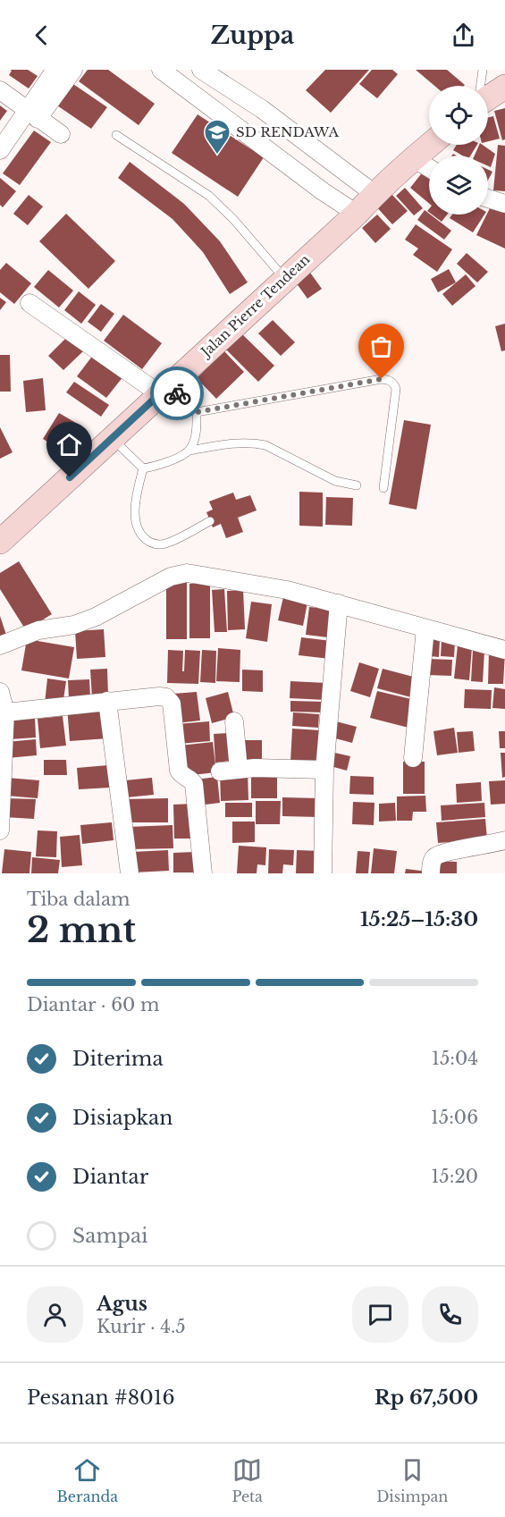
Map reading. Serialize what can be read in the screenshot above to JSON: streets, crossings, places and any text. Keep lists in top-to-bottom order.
{
  "streets": {
    "street": ["Jalan Pierre Tendean"]
  },
  "places": {
    "school or university": ["SD RENDAWA"]
  },
  "page": {
    "header": "Zuppa",
    "heading": ["2 mnt", "Tiba dalam", "15:25–15:30"],
    "panel": [
      "Agus",
      "Kurir · 4.5",
      "Pesanan #8016",
      "Rp 67,500"
    ],
    "bar": "Diantar · 60 m",
    "list": [
      ["Diterima", "15:04"],
      ["Disiapkan", "15:06"],
      ["Diantar", "15:20"],
      "Sampai"
    ],
    "tabs": ["Beranda", "Peta", "Disimpan"]
  }
}
